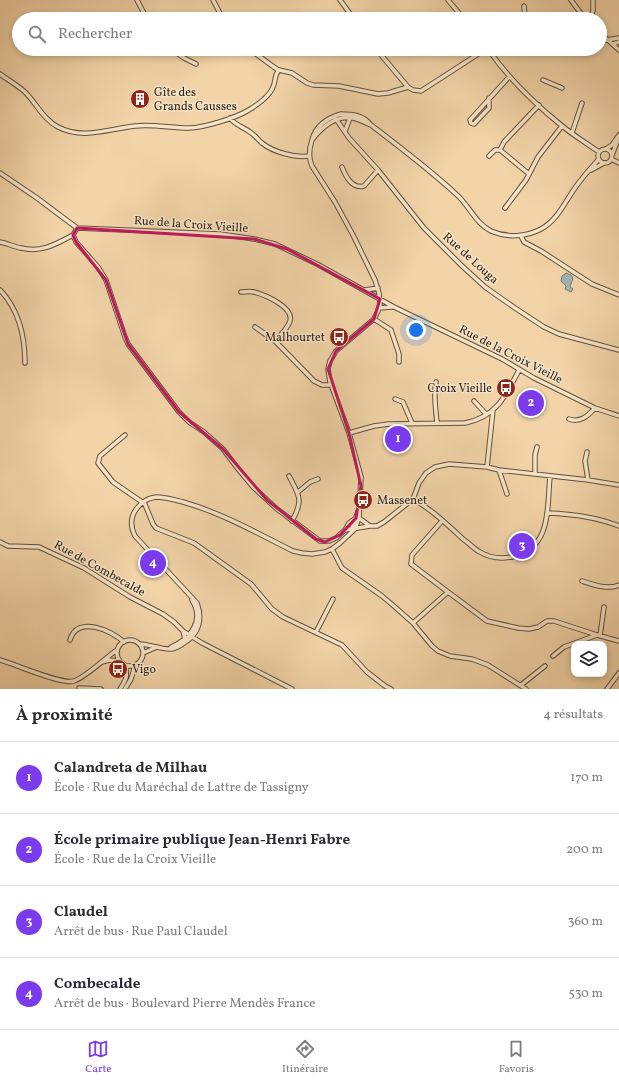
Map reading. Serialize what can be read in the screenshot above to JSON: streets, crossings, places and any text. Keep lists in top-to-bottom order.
{
  "streets": {
    "street": ["Rue de la Croix Vieille", "Rue de Louga", "Rue de Combecalde"]
  },
  "places": {
    "building": ["Gîte des Grands Causses"],
    "bus stop": [
      "Malhourtet",
      "Croix Vieille",
      "Massenet",
      "Vigo"
    ]
  },
  "page": {
    "search": "Rechercher",
    "pins": [
      "2",
      "1",
      "3",
      "4"
    ],
    "heading": ["À proximité", "4 résultats"],
    "list": [
      {
        "mark": "1",
        "name": "Calandreta de Milhau",
        "note": "École · Rue du Maréchal de Lattre de Tassigny",
        "value": "170 m"
      },
      {
        "mark": "2",
        "name": "École primaire publique Jean-Henri Fabre",
        "note": "École · Rue de la Croix Vieille",
        "value": "200 m"
      },
      {
        "mark": "3",
        "name": "Claudel",
        "note": "Arrêt de bus · Rue Paul Claudel",
        "value": "360 m"
      },
      {
        "mark": "4",
        "name": "Combecalde",
        "note": "Arrêt de bus · Boulevard Pierre Mendès France",
        "value": "530 m"
      }
    ],
    "nav": ["Carte", "Itinéraire", "Favoris"]
  }
}
